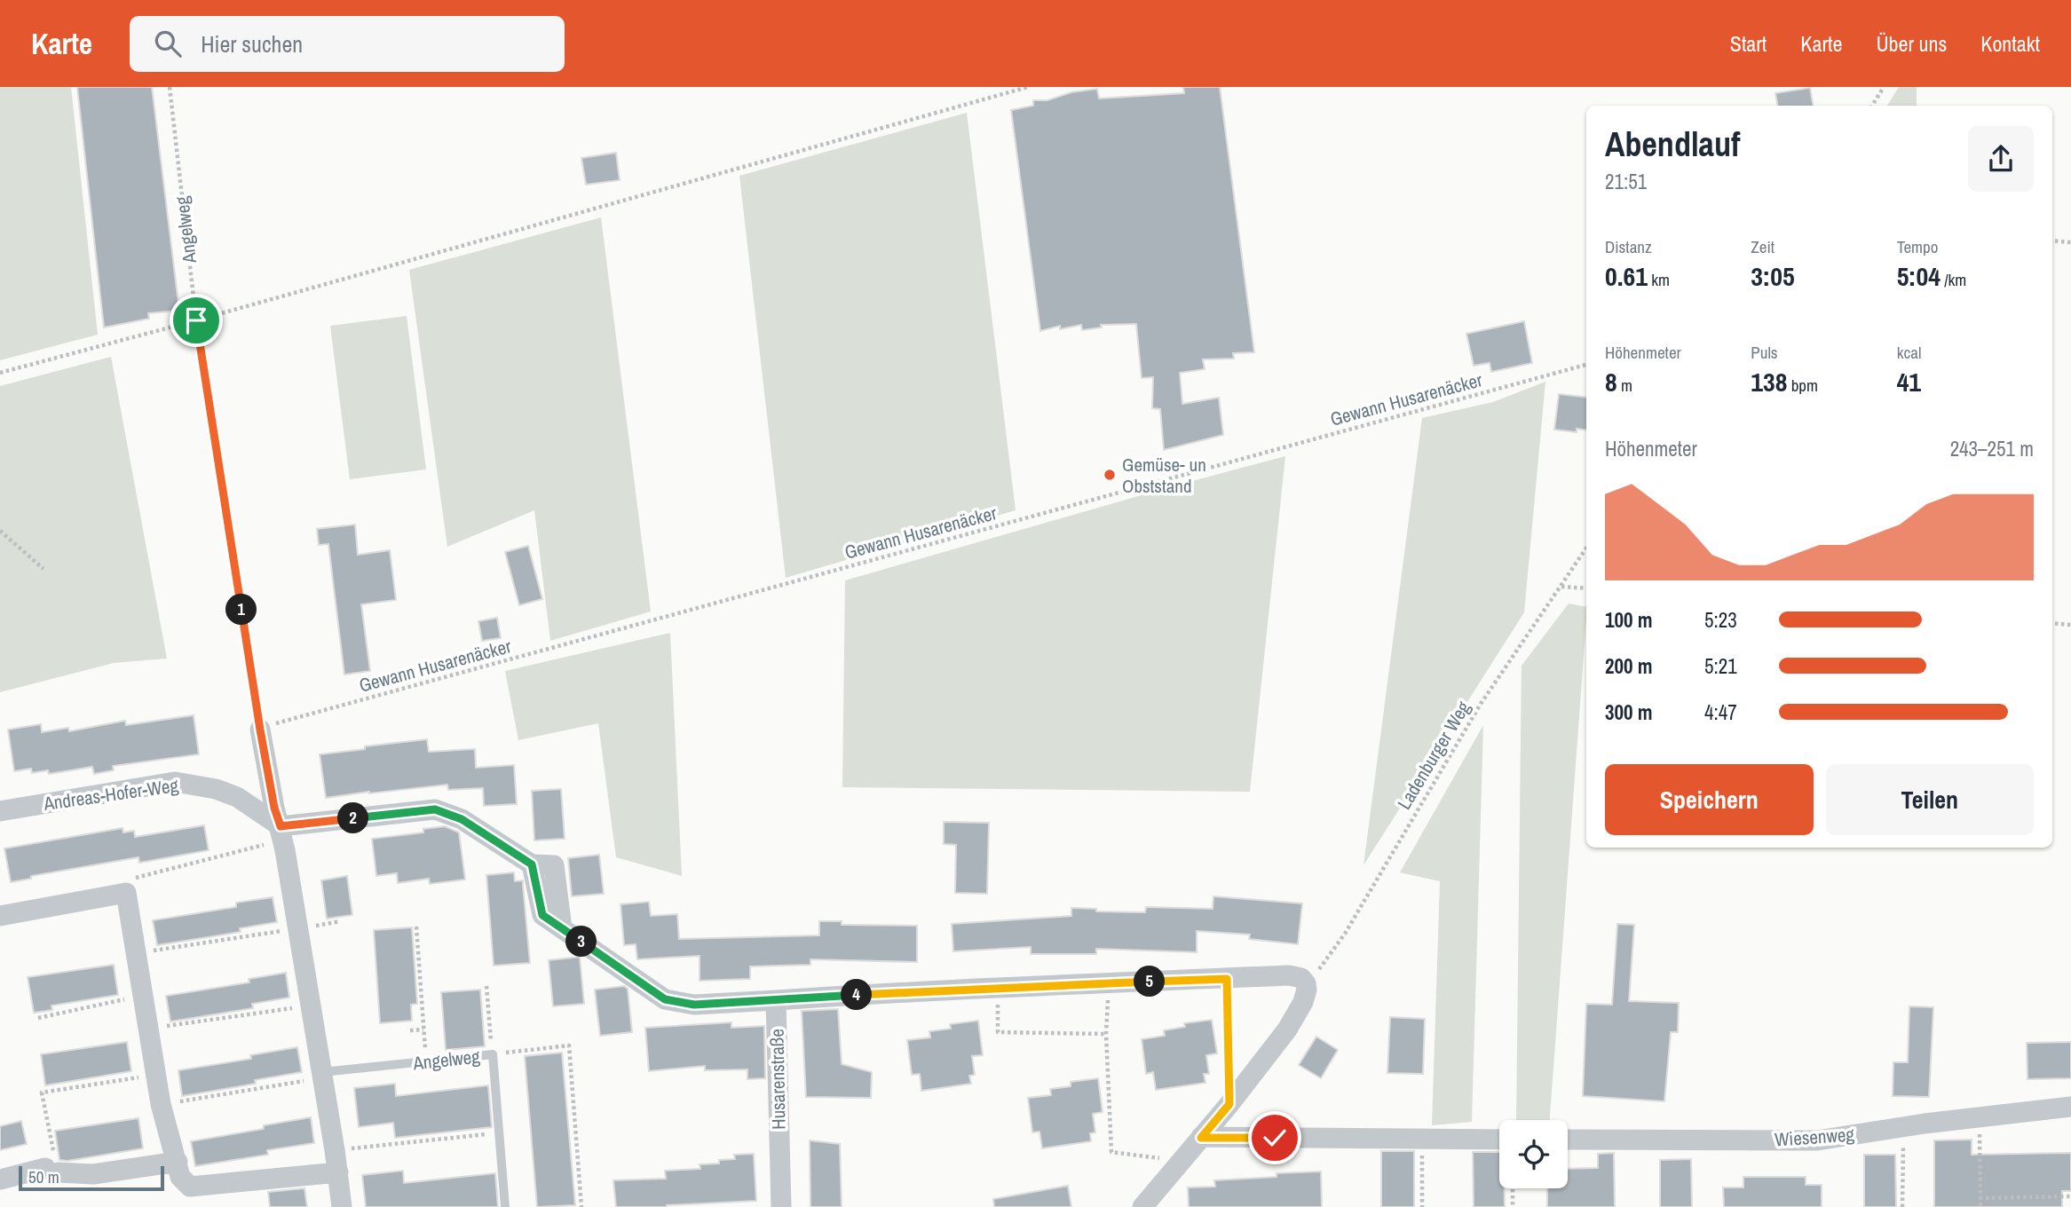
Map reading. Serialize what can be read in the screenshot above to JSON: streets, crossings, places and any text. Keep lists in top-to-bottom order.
{
  "streets": {
    "street": ["Andreas-Hofer-Weg", "Husarenstraße", "Wiesenweg"],
    "lane": ["Angelweg"],
    "path": ["Gewann Husarenäcker", "Ladenburger Weg"]
  },
  "crossings": [
    ["Angelweg", "Gewann Husarenäcker"]
  ],
  "places": ["Gemüse- un Obststand"],
  "scale_bar": "50 m",
  "page": {
    "header": "Karte",
    "search": "Hier suchen",
    "nav": [
      "Start",
      "Karte",
      "Über uns",
      "Kontakt"
    ],
    "heading": ["Abendlauf", "21:51"],
    "stats": [
      ["Distanz", "0.61 km"],
      ["Zeit", "3:05"],
      ["Tempo", "5:04 /km"],
      ["Höhenmeter", "8 m"],
      ["Puls", "138 bpm"],
      ["kcal", "41"]
    ],
    "chart": ["Höhenmeter", "243–251 m"],
    "pins": [
      "1",
      "2",
      "3",
      "5",
      "4"
    ],
    "list": [
      {
        "name": "100 m",
        "note": "5:23"
      },
      {
        "name": "200 m",
        "note": "5:21"
      },
      {
        "name": "300 m",
        "note": "4:47"
      }
    ],
    "buttons": ["Speichern", "Teilen"],
    "scale": "50 m"
  }
}
